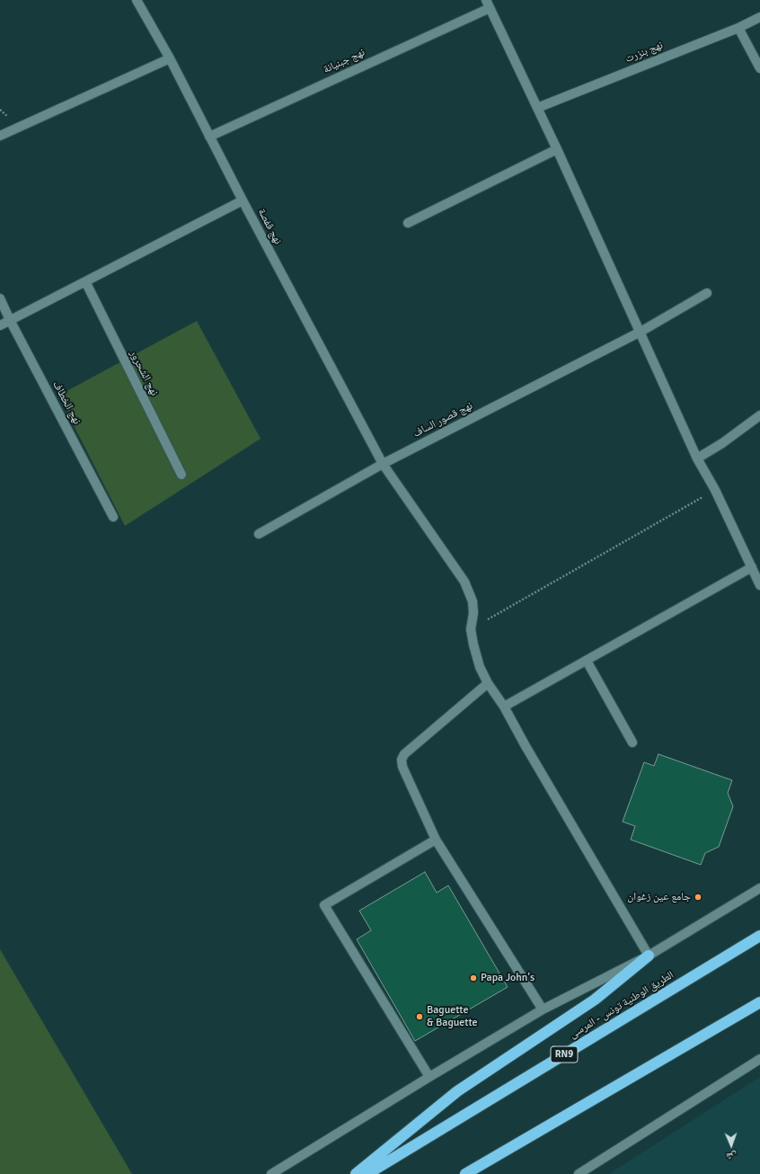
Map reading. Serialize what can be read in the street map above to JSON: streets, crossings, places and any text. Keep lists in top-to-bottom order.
{
  "streets": {
    "highway": ["الطريق الوطنية تونس - المرسى", "RN9"],
    "street": [
      "نهج بنزرت",
      "نهج جبنيانة",
      "نهج قفصة",
      "نهج الشحرور",
      "نهج الخطاف",
      "نهج قصور الساف"
    ]
  },
  "crossings": [
    ["نهج جبنيانة", "نهج قفصة"],
    ["نهج قفصة", "نهج قصور الساف"]
  ],
  "places": ["جامع عين زغوان", "Papa John's", "Baguette & Baguette"],
  "north": "bottom"
}
